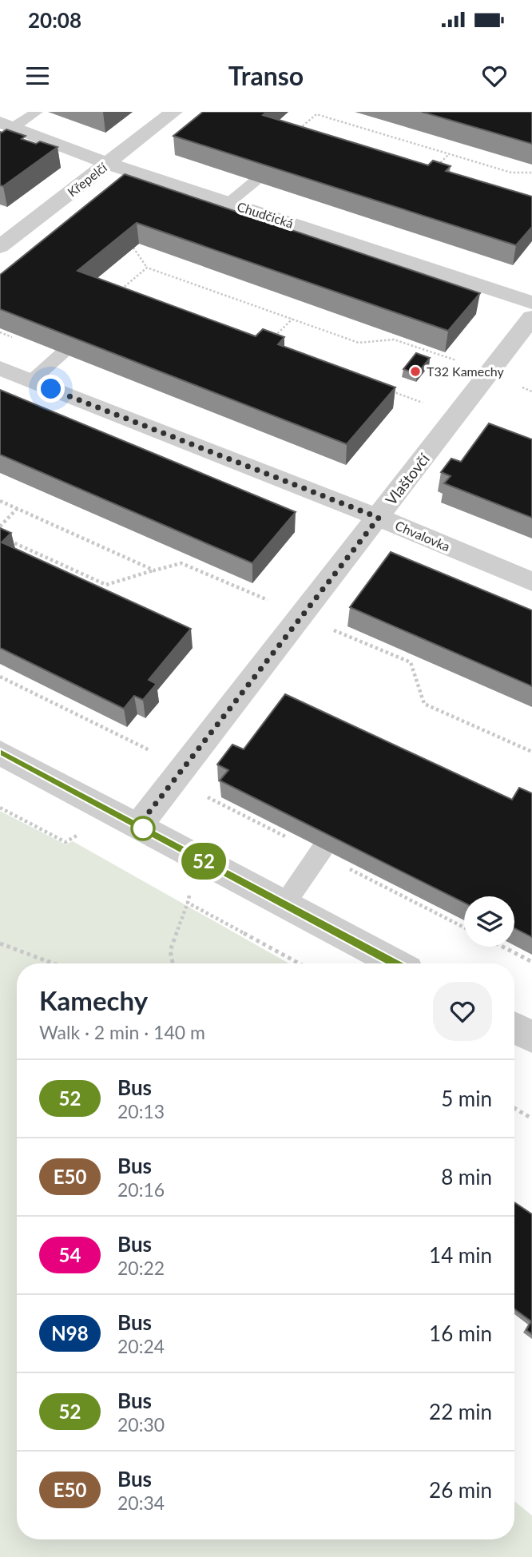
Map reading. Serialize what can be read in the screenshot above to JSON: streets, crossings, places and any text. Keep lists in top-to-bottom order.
{
  "streets": {
    "street": [
      "Křepelčí",
      "Chudčická",
      "Vlaštovčí",
      "Chvalovka"
    ]
  },
  "crossings": [
    ["Křepelčí", "Chudčická"],
    ["Vlaštovčí", "Chvalovka"]
  ],
  "places": ["T32 Kamechy"],
  "lines": ["bus line 52"],
  "page": {
    "status": "20:08",
    "header": "Transo",
    "on_map": "52",
    "heading": ["Kamechy", "Walk · 2 min · 140 m"],
    "list": [
      {
        "mark": "52",
        "name": "Bus",
        "note": "20:13",
        "value": "5 min"
      },
      {
        "mark": "E50",
        "name": "Bus",
        "note": "20:16",
        "value": "8 min"
      },
      {
        "mark": "54",
        "name": "Bus",
        "note": "20:22",
        "value": "14 min"
      },
      {
        "mark": "N98",
        "name": "Bus",
        "note": "20:24",
        "value": "16 min"
      },
      {
        "mark": "52",
        "name": "Bus",
        "note": "20:30",
        "value": "22 min"
      },
      {
        "mark": "E50",
        "name": "Bus",
        "note": "20:34",
        "value": "26 min"
      }
    ]
  }
}
